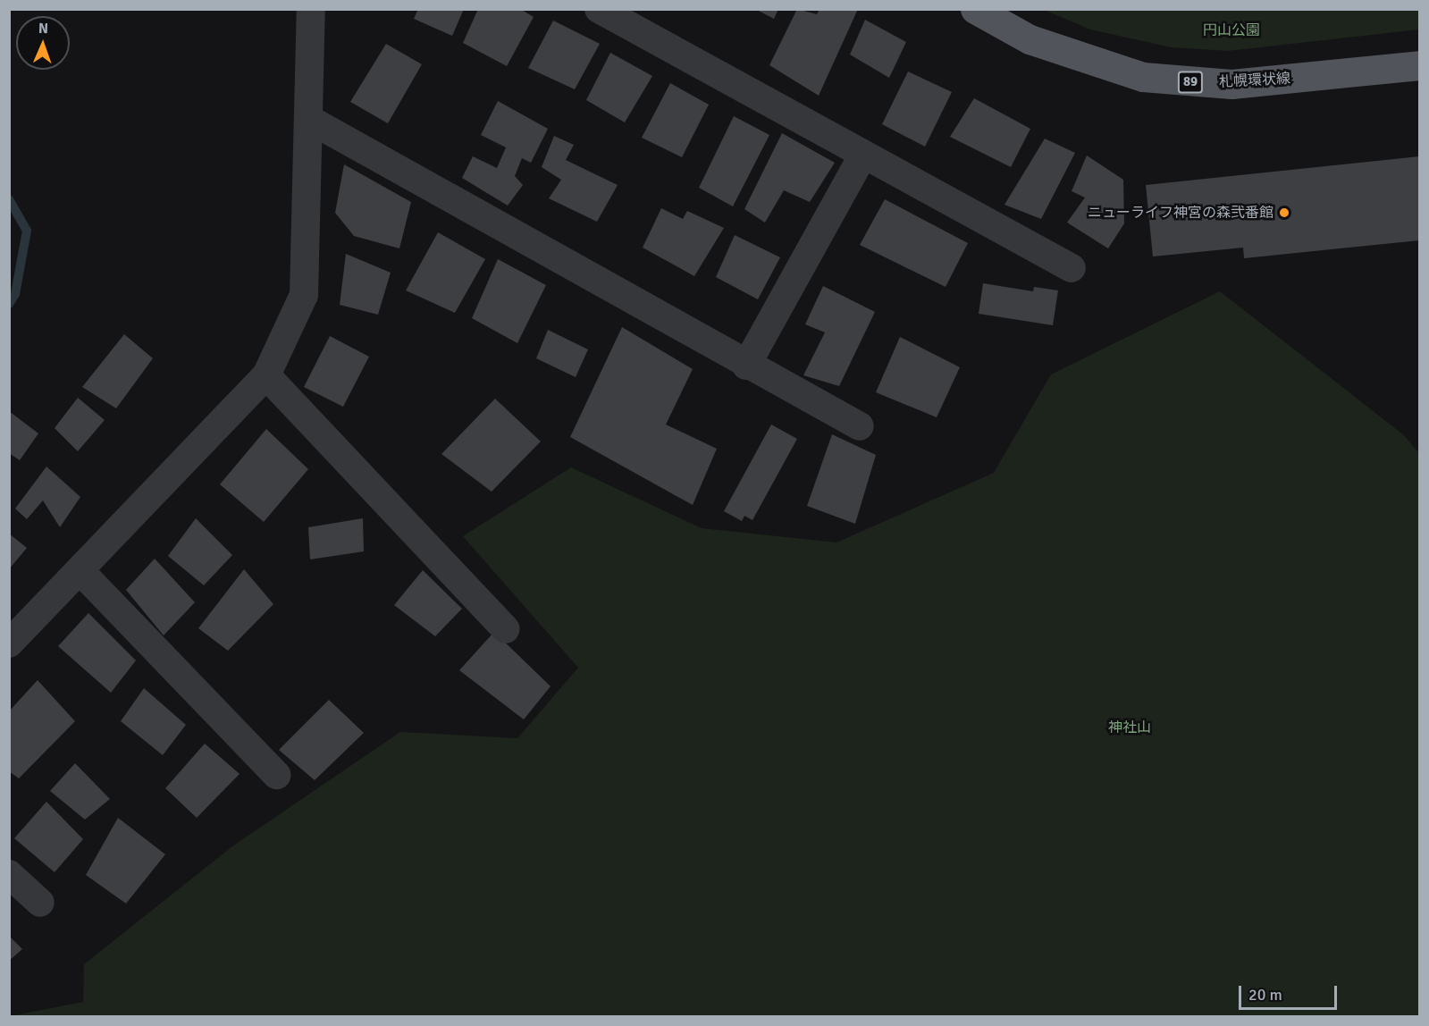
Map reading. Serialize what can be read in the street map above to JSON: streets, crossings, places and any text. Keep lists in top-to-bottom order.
{
  "streets": {
    "main road": ["札幌環状線", "89"]
  },
  "parks": ["円山公園", "神社山"],
  "places": ["ニューライフ神宮の森弐番館"],
  "scale_bar": "20 m",
  "north": "top"
}
